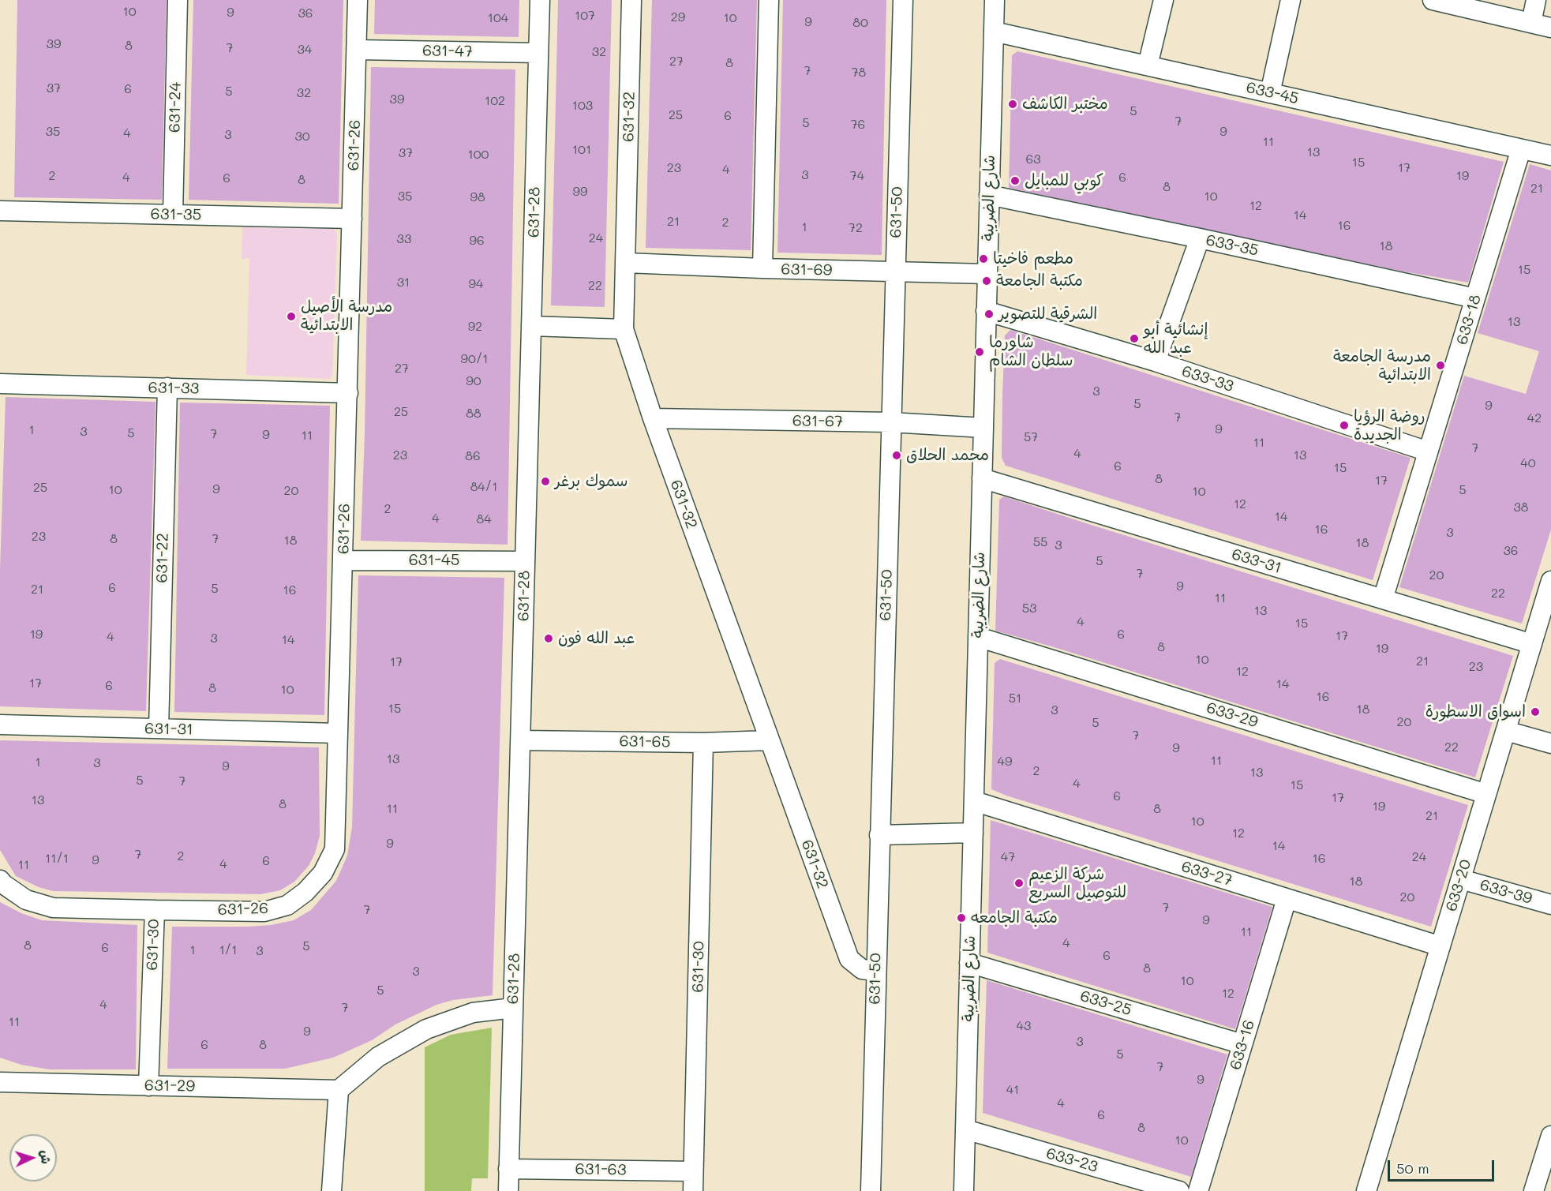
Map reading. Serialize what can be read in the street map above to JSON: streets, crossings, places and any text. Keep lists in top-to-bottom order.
{
  "streets": {
    "street": [
      "631-47",
      "633-45",
      "631-24",
      "631-32",
      "631-26",
      "شارع الضريبة",
      "631-28",
      "631-50",
      "631-35",
      "633-35",
      "631-69",
      "633-18",
      "633-33",
      "631-33",
      "631-67",
      "631-22",
      "631-45",
      "633-31",
      "633-29",
      "631-31",
      "631-65",
      "633-27",
      "633-20",
      "633-39",
      "631-30",
      "633-25",
      "633-16",
      "631-29",
      "633-23",
      "631-63"
    ]
  },
  "crossings": [
    ["631-47", "631-26"],
    ["631-47", "631-28"],
    ["633-45", "شارع الضريبة"],
    ["633-45", "633-18"],
    ["631-24", "631-35"],
    ["631-32", "631-50"],
    ["631-32", "631-69"],
    ["631-32", "631-67"],
    ["631-32", "631-65"],
    ["631-26", "631-35"],
    ["631-26", "631-33"],
    ["631-26", "631-45"],
    ["631-26", "631-31"],
    ["631-26", "631-30"],
    ["شارع الضريبة", "633-35"],
    ["شارع الضريبة", "631-69"],
    ["شارع الضريبة", "633-33"],
    ["شارع الضريبة", "631-67"],
    ["شارع الضريبة", "633-31"],
    ["شارع الضريبة", "633-29"],
    ["شارع الضريبة", "633-27"],
    ["شارع الضريبة", "633-25"],
    ["شارع الضريبة", "633-23"],
    ["631-28", "631-45"],
    ["631-28", "631-65"],
    ["631-28", "631-63"],
    ["631-50", "631-69"],
    ["631-50", "631-67"],
    ["633-35", "633-18"],
    ["633-18", "633-33"],
    ["633-18", "633-31"],
    ["631-33", "631-22"],
    ["631-22", "631-31"],
    ["633-31", "633-20"],
    ["633-29", "633-20"],
    ["631-65", "631-30"],
    ["633-27", "633-20"],
    ["633-27", "633-16"],
    ["633-20", "633-39"],
    ["631-30", "631-29"],
    ["631-30", "631-63"],
    ["633-25", "633-16"]
  ],
  "places": [
    "مختبر الكاشف",
    "كوبي للمبايل",
    "مطعم فاخيتا",
    "مكتبة الجامعة",
    "الشرقية للتصوير",
    "مدرسة الأصيل الابتدائية",
    "إنشائية أبو عبد الله",
    "شاورما سلطان الشام",
    "مدرسة الجامعة الابتدائية",
    "روضة الرؤيا الجديدة",
    "محمد الحلاق",
    "سموك برغر",
    "عبد الله فون",
    "اسواق الاسطورة",
    "شركة الزعيم للتوصيل السريع",
    "مكتبة الجامعه"
  ],
  "house_numbers": [
    "10",
    "9",
    "36",
    "107",
    "29",
    "104",
    "10",
    "9",
    "80",
    "39",
    "8",
    "7",
    "34",
    "32",
    "27",
    "8",
    "7",
    "78",
    "37",
    "6",
    "5",
    "32",
    "39",
    "102",
    "103",
    "5",
    "25",
    "6",
    "7",
    "5",
    "76",
    "35",
    "9",
    "4",
    "3",
    "30",
    "11",
    "101",
    "13",
    "37",
    "100",
    "63",
    "15",
    "23",
    "17",
    "4",
    "3",
    "2",
    "74",
    "19",
    "4",
    "6",
    "6",
    "8",
    "8",
    "21",
    "99",
    "35",
    "10",
    "98",
    "12",
    "14",
    "21",
    "2",
    "16",
    "1",
    "72",
    "24",
    "33",
    "96",
    "18",
    "15",
    "31",
    "94",
    "22",
    "13",
    "92",
    "90/1",
    "27",
    "90",
    "3",
    "5",
    "9",
    "25",
    "88",
    "7",
    "42",
    "9",
    "1",
    "3",
    "5",
    "7",
    "9",
    "11",
    "57",
    "11",
    "7",
    "4",
    "23",
    "13",
    "86",
    "40",
    "6",
    "15",
    "8",
    "17",
    "84/1",
    "25",
    "9",
    "10",
    "5",
    "20",
    "10",
    "12",
    "38",
    "2",
    "14",
    "4",
    "84",
    "16",
    "3",
    "23",
    "8",
    "7",
    "18",
    "55",
    "18",
    "3",
    "36",
    "5",
    "7",
    "20",
    "9",
    "6",
    "5",
    "21",
    "16",
    "22",
    "11",
    "53",
    "13",
    "4",
    "15",
    "19",
    "6",
    "17",
    "4",
    "3",
    "14",
    "8",
    "19",
    "10",
    "21",
    "17",
    "23",
    "12",
    "17",
    "14",
    "6",
    "8",
    "10",
    "16",
    "51",
    "15",
    "18",
    "3",
    "20",
    "5",
    "7",
    "22",
    "9",
    "13",
    "11",
    "49",
    "1",
    "3",
    "9",
    "2",
    "13",
    "5",
    "7",
    "4",
    "15",
    "6",
    "17",
    "13",
    "8",
    "19",
    "11",
    "8",
    "21",
    "10",
    "12",
    "9",
    "14",
    "7",
    "2",
    "47",
    "24",
    "11/1",
    "16",
    "9",
    "6",
    "4",
    "11",
    "18",
    "20",
    "7",
    "7",
    "9",
    "11",
    "4",
    "8",
    "5",
    "6",
    "1",
    "1/1",
    "3",
    "6",
    "8",
    "3",
    "10",
    "5",
    "12",
    "4",
    "7",
    "11",
    "43",
    "9",
    "3",
    "6",
    "8",
    "5",
    "7",
    "9",
    "41",
    "4",
    "6",
    "8",
    "10"
  ],
  "scale_bar": "50 m",
  "north": "right"
}
